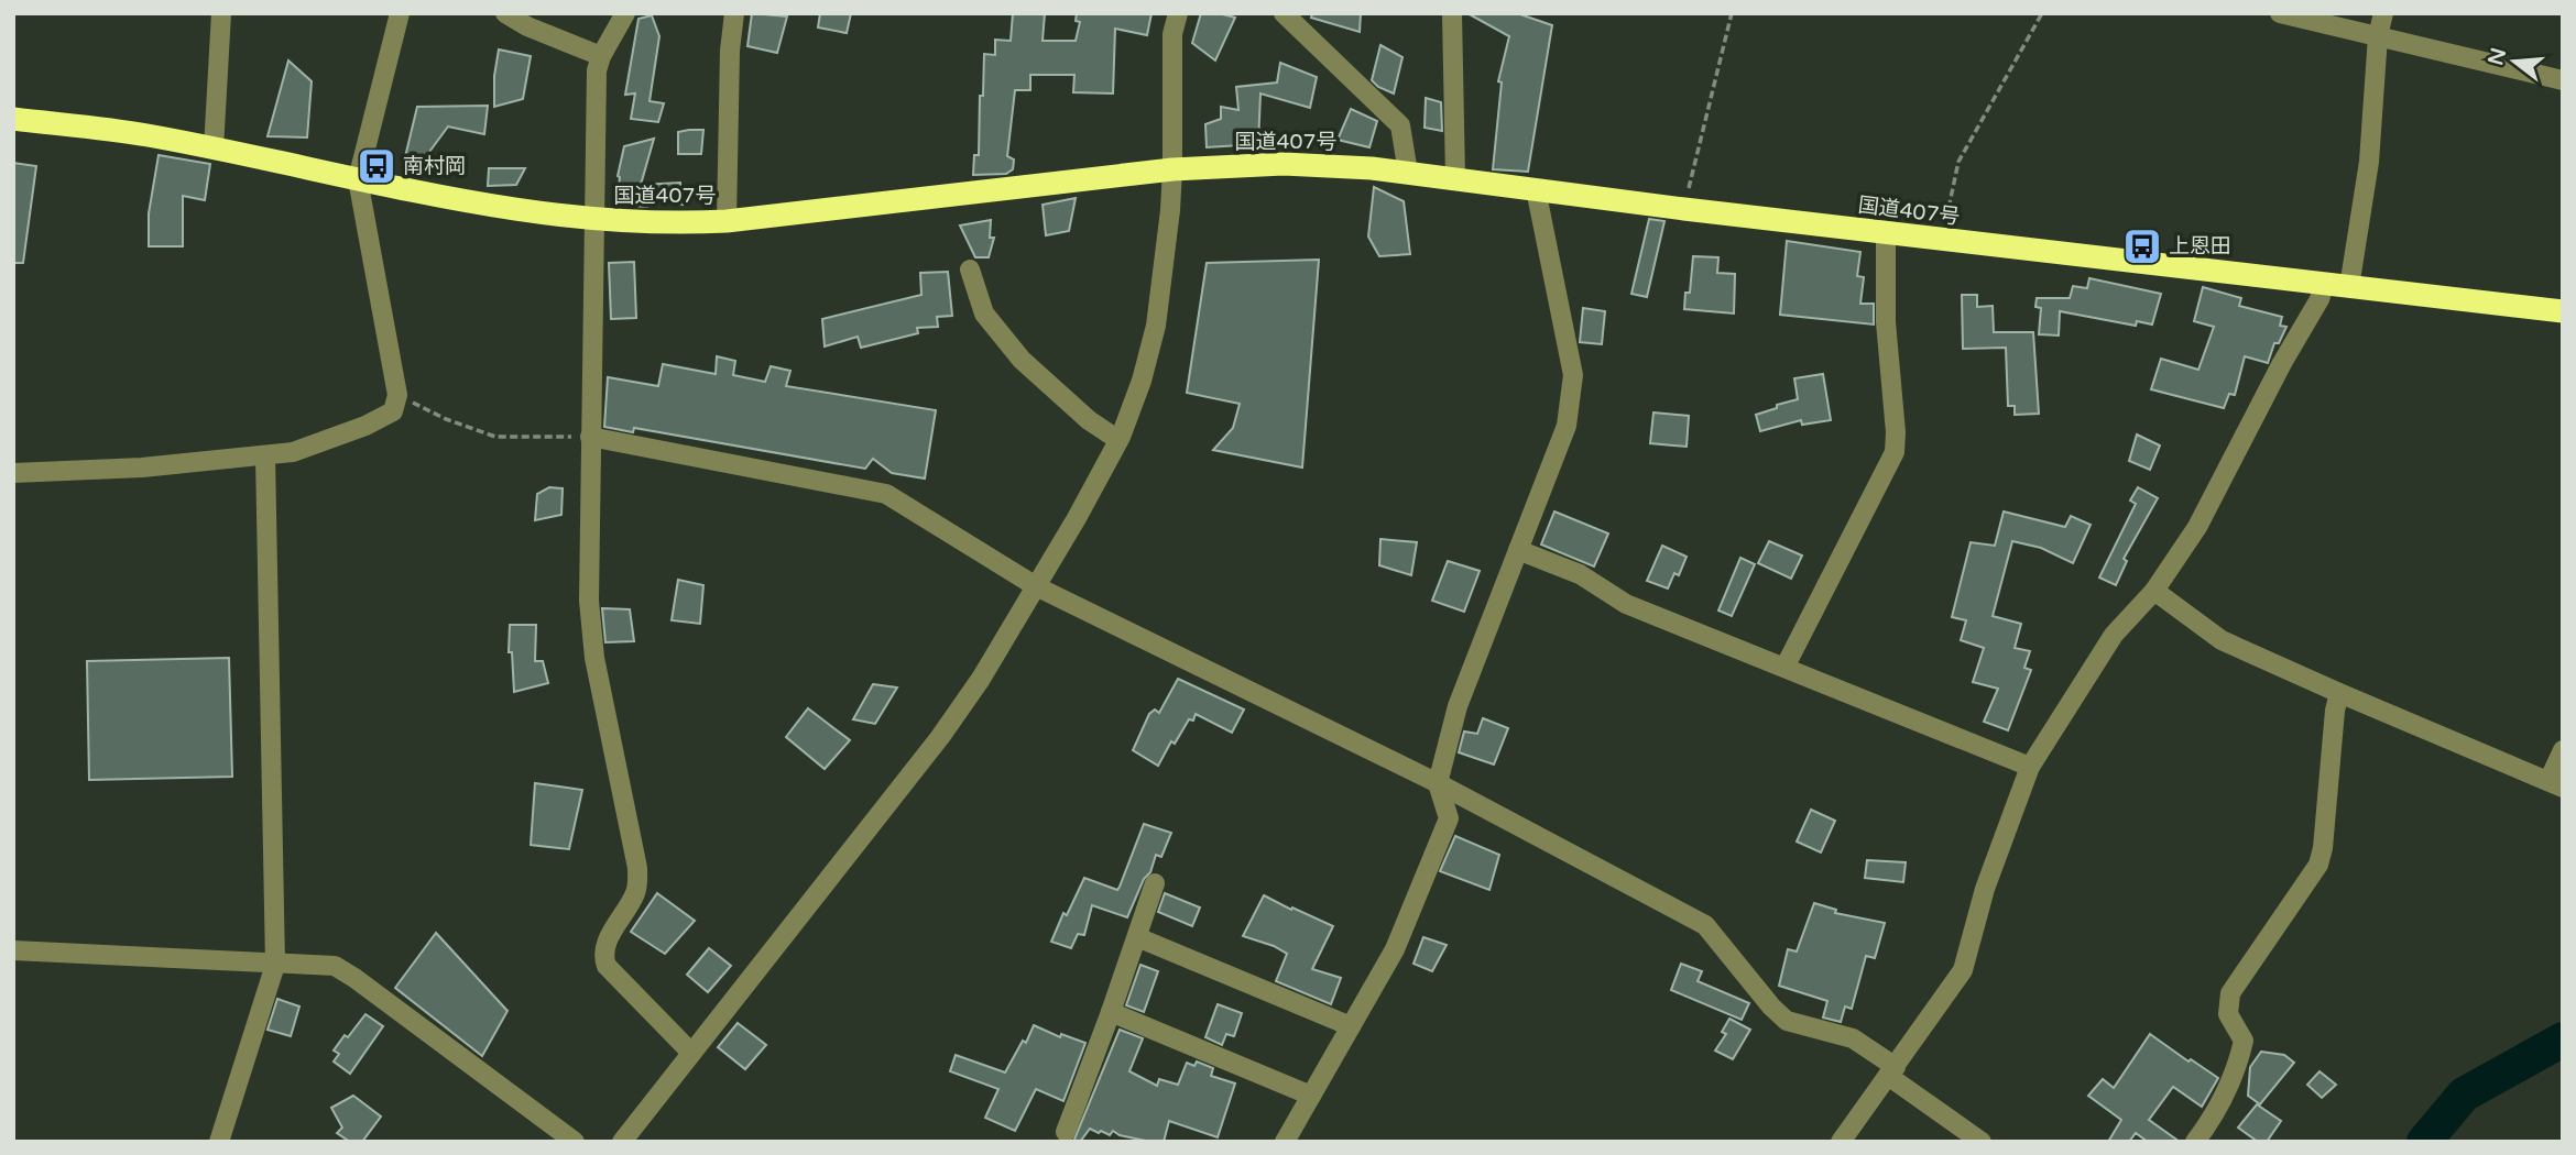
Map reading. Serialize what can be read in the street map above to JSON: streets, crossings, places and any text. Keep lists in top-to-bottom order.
{
  "streets": {
    "highway": ["国道407号"]
  },
  "places": {
    "bus stop": ["南村岡", "上恩田"]
  },
  "north": "left"
}
